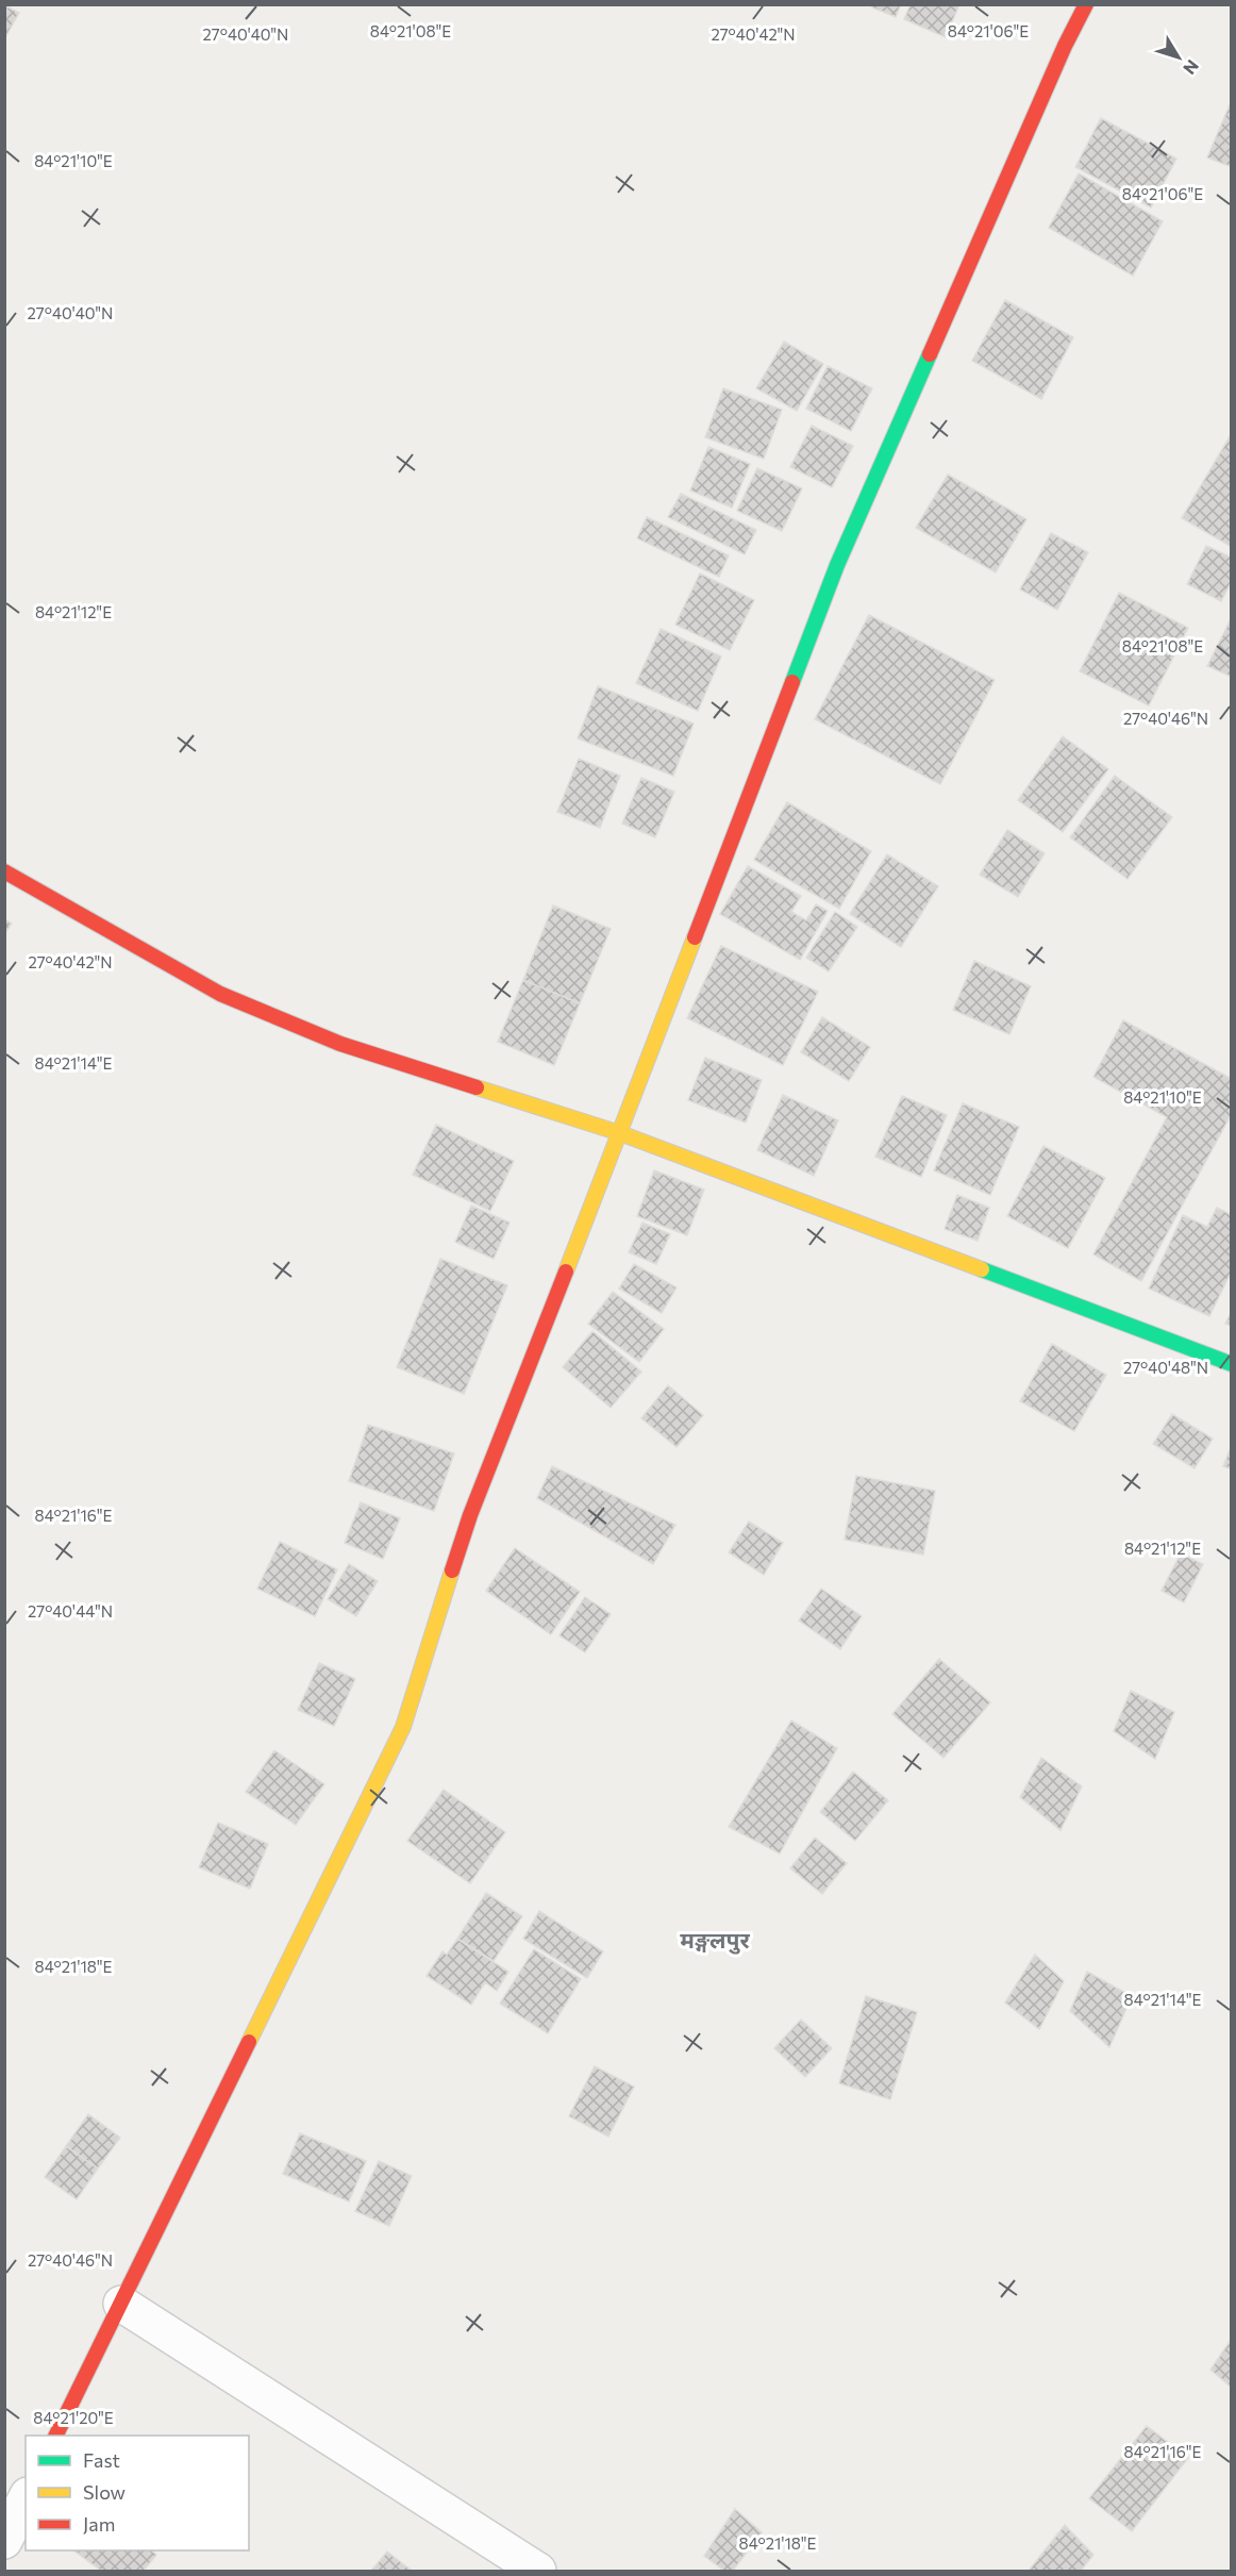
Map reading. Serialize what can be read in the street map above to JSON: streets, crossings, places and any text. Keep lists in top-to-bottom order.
{
  "districts": ["मङ्गलपुर"],
  "legend": ["Fast", "Slow", "Jam"],
  "north": "bottom right",
  "coordinates": [
    "84°21'08\"E",
    "84°21'06\"E",
    "27°40'40\"N",
    "27°40'42\"N",
    "84°21'10\"E",
    "84°21'12\"E",
    "27°40'46\"N",
    "84°21'14\"E",
    "27°40'48\"N",
    "84°21'16\"E",
    "27°40'44\"N",
    "84°21'18\"E",
    "84°21'20\"E"
  ]
}
